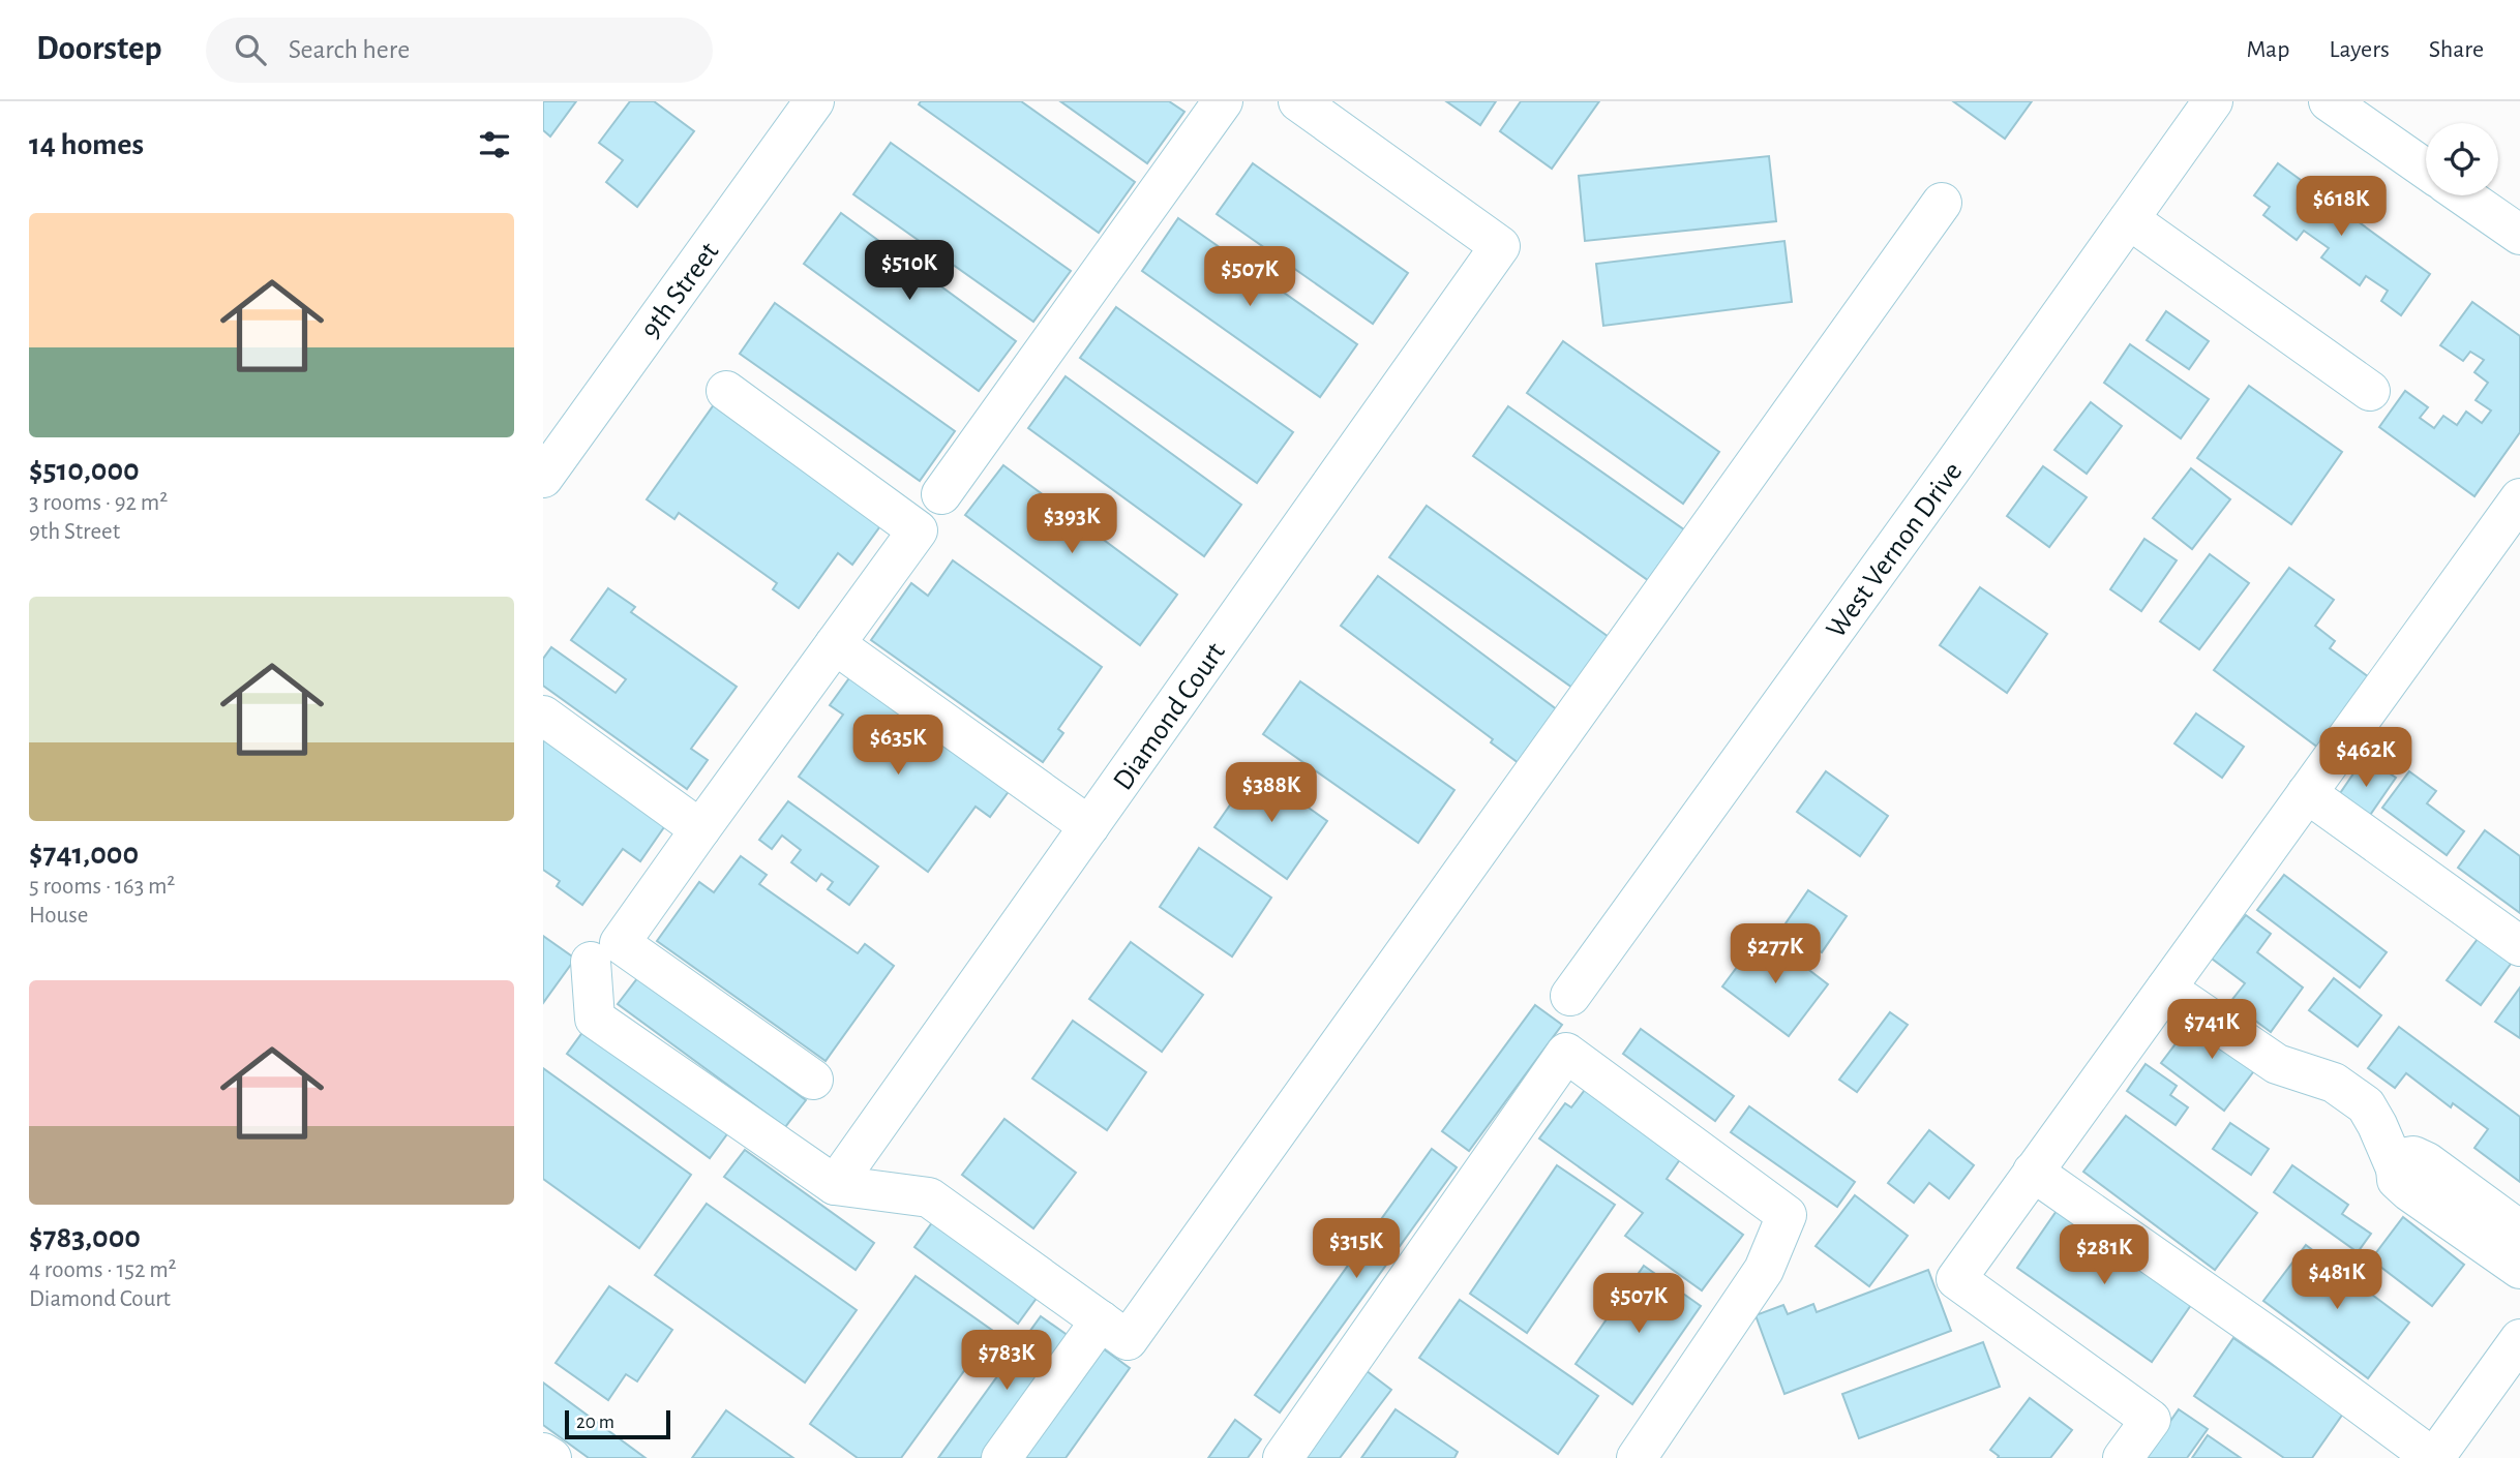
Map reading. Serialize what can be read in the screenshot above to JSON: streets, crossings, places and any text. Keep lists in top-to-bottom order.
{
  "streets": {
    "street": ["9th Street", "West Vernon Drive", "Diamond Court"]
  },
  "scale_bar": "20 m",
  "page": {
    "header": "Doorstep",
    "search": "Search here",
    "nav": ["Map", "Layers", "Share"],
    "heading": "14 homes",
    "price": [
      "$618K",
      "$510K",
      "$507K",
      "$393K",
      "$635K",
      "$462K",
      "$388K",
      "$277K",
      "$741K",
      "$315K",
      "$281K",
      "$481K",
      "$507K",
      "$783K"
    ],
    "list": [
      {
        "name": "$510,000",
        "note": "3 rooms · 92 m² · 9th Street"
      },
      {
        "name": "$741,000",
        "note": "5 rooms · 163 m² · House"
      },
      {
        "name": "$783,000",
        "note": "4 rooms · 152 m² · Diamond Court"
      }
    ],
    "scale": "20 m"
  }
}
